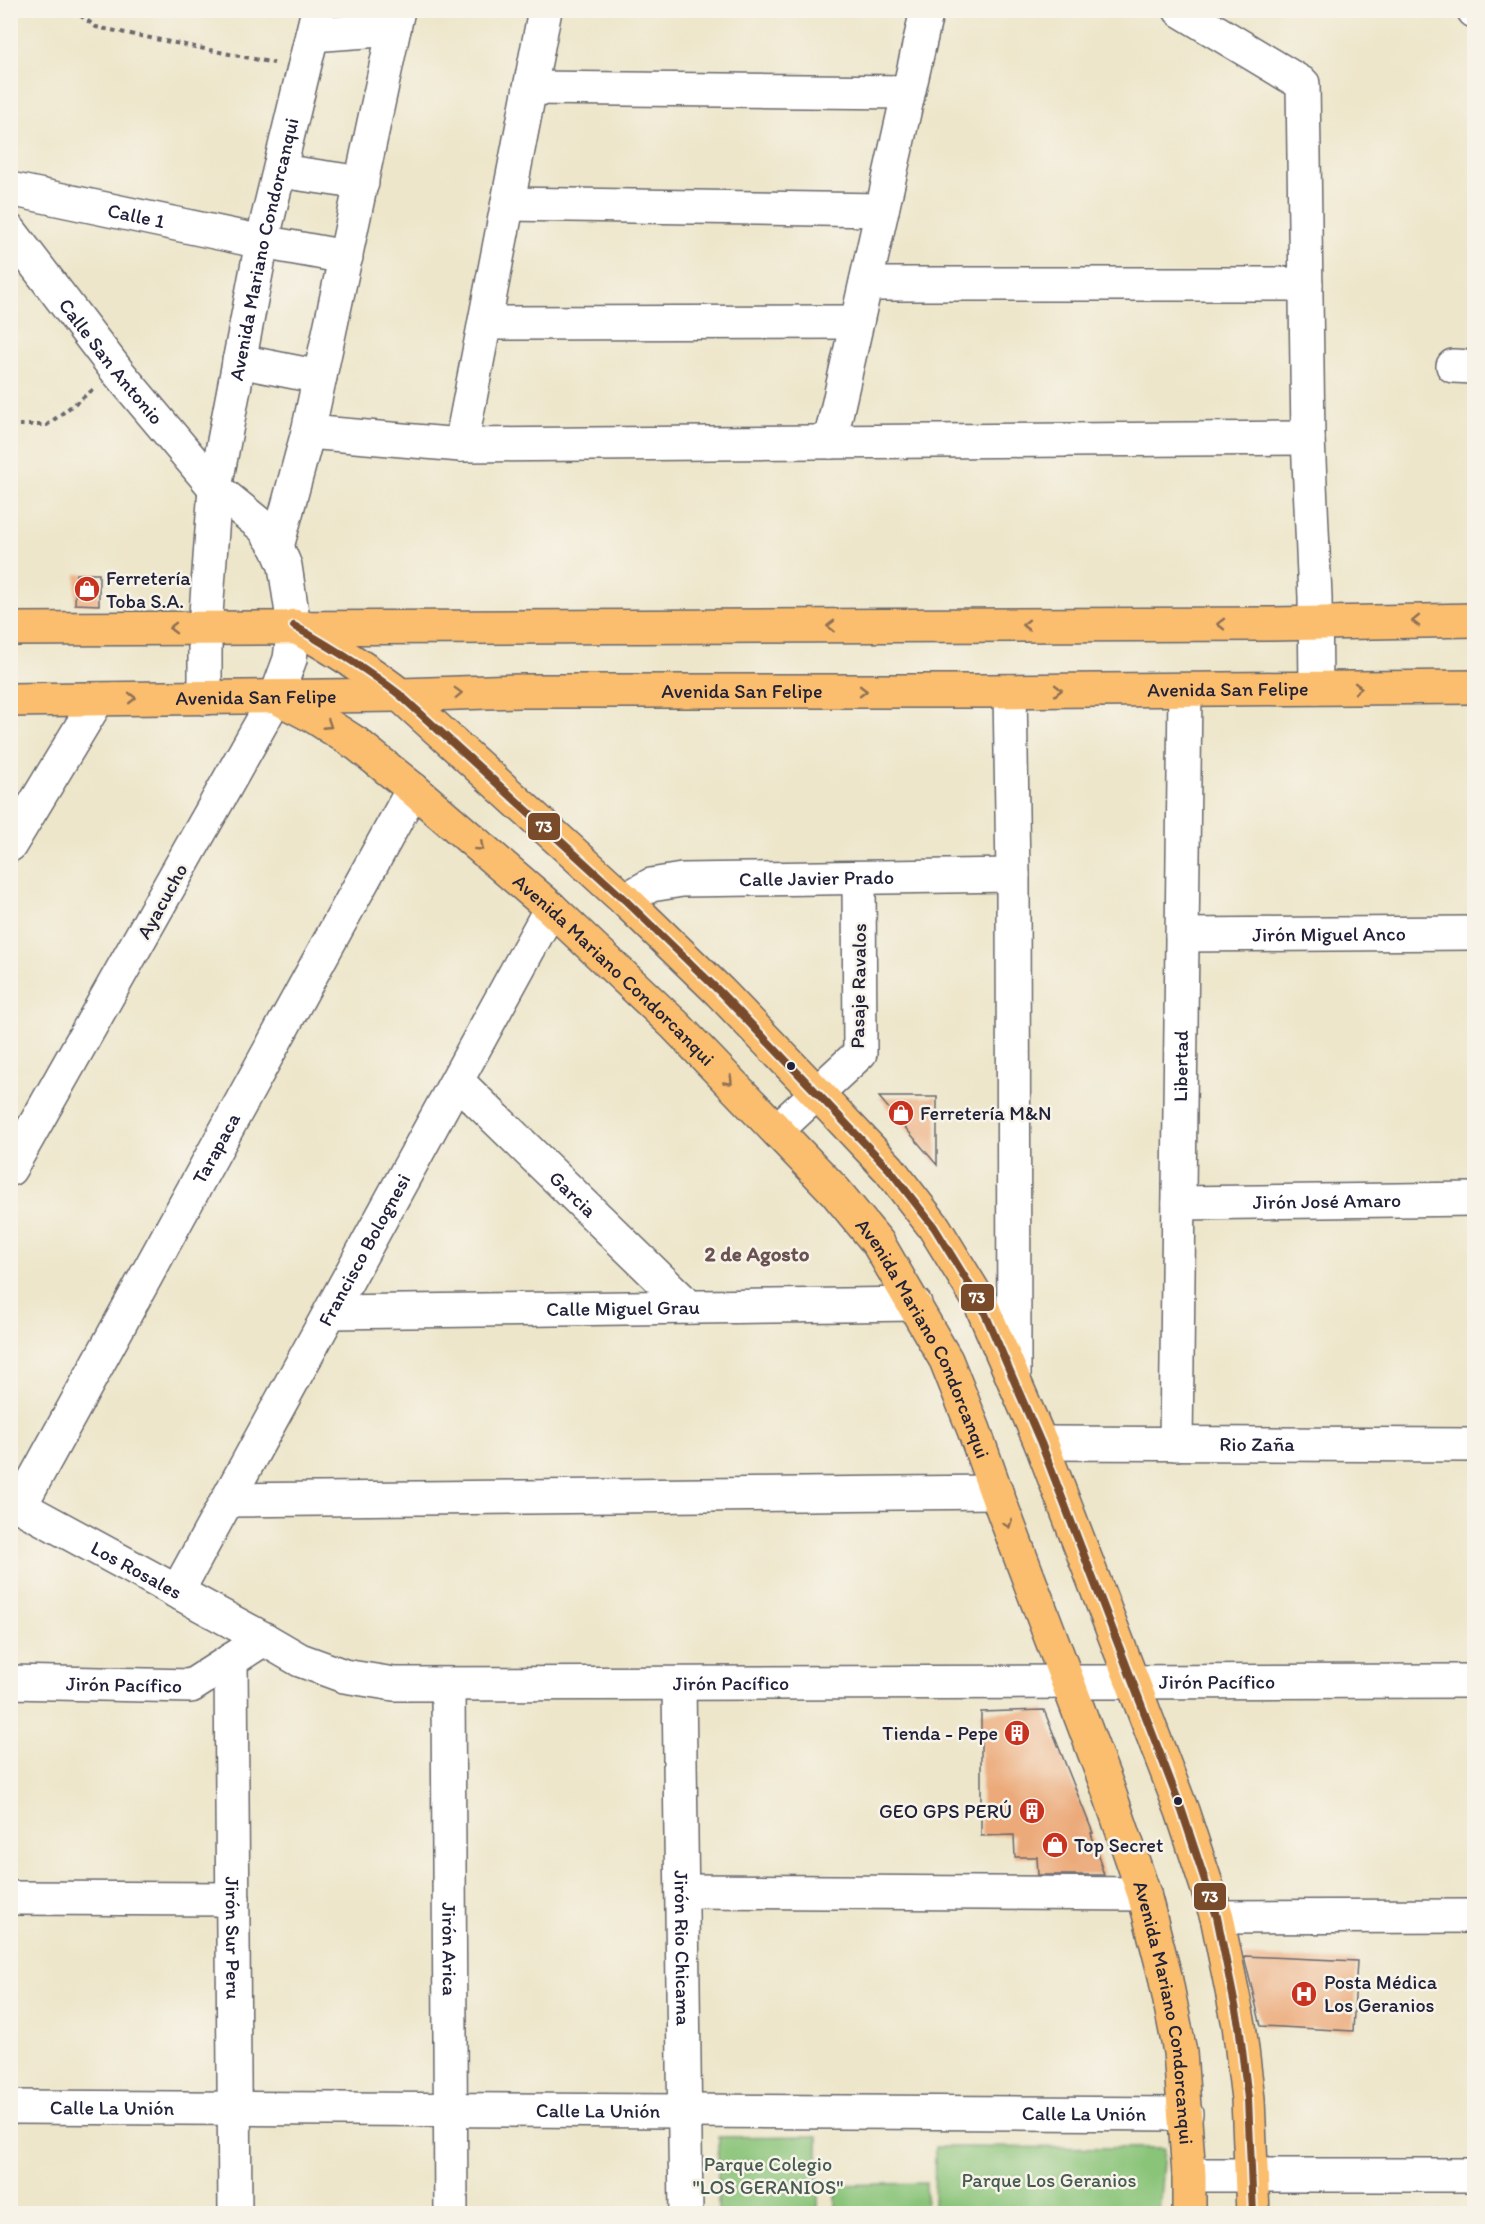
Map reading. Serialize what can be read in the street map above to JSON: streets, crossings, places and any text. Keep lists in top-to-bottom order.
{
  "streets": {
    "main road": ["Avenida Mariano Condorcanqui", "Avenida San Felipe"],
    "street": [
      "Calle 1",
      "Calle San Antonio",
      "Calle Javier Prado",
      "Ayacucho",
      "Jirón Miguel Anco",
      "Pasaje Ravalos",
      "Libertad",
      "Tarapaca",
      "Garcia",
      "Jirón José Amaro",
      "Francisco Bolognesi",
      "Calle Miguel Grau",
      "Rio Zaña",
      "Los Rosales",
      "Jirón Pacífico",
      "Jirón Sur Peru",
      "Jirón Arica",
      "Jirón Rio Chicama",
      "Calle La Unión"
    ]
  },
  "crossings": [
    ["Calle 1", "Avenida Mariano Condorcanqui"],
    ["Avenida Mariano Condorcanqui", "Calle San Antonio"],
    ["Avenida Mariano Condorcanqui", "Avenida San Felipe"],
    ["Avenida Mariano Condorcanqui", "Ayacucho"],
    ["Avenida Mariano Condorcanqui", "Pasaje Ravalos"],
    ["Avenida Mariano Condorcanqui", "Tarapaca"],
    ["Avenida Mariano Condorcanqui", "Francisco Bolognesi"],
    ["Avenida Mariano Condorcanqui", "Calle Miguel Grau"],
    ["Avenida Mariano Condorcanqui", "Jirón Pacífico"],
    ["Avenida Mariano Condorcanqui", "Calle La Unión"],
    ["Avenida San Felipe", "Ayacucho"],
    ["Avenida San Felipe", "Libertad"],
    ["Calle Javier Prado", "Pasaje Ravalos"],
    ["Jirón Miguel Anco", "Libertad"],
    ["Libertad", "Jirón José Amaro"],
    ["Libertad", "Rio Zaña"],
    ["Tarapaca", "Los Rosales"],
    ["Garcia", "Francisco Bolognesi"],
    ["Garcia", "Calle Miguel Grau"],
    ["Francisco Bolognesi", "Calle Miguel Grau"],
    ["Francisco Bolognesi", "Los Rosales"],
    ["Los Rosales", "Jirón Pacífico"],
    ["Jirón Pacífico", "Jirón Sur Peru"],
    ["Jirón Pacífico", "Jirón Arica"],
    ["Jirón Pacífico", "Jirón Rio Chicama"],
    ["Jirón Sur Peru", "Calle La Unión"],
    ["Jirón Arica", "Calle La Unión"],
    ["Jirón Rio Chicama", "Calle La Unión"]
  ],
  "districts": ["2 de Agosto"],
  "parks": ["Parque Colegio \"LOS GERANIOS\"", "Parque Los Geranios"],
  "places": {
    "shop": ["Ferretería Toba S.A.", "Ferretería M&N", "Top Secret"],
    "building": ["Tienda - Pepe", "GEO GPS PERÚ"],
    "hospital": ["Posta Médica Los Geranios"]
  },
  "lines": ["transit line 73"]
}
